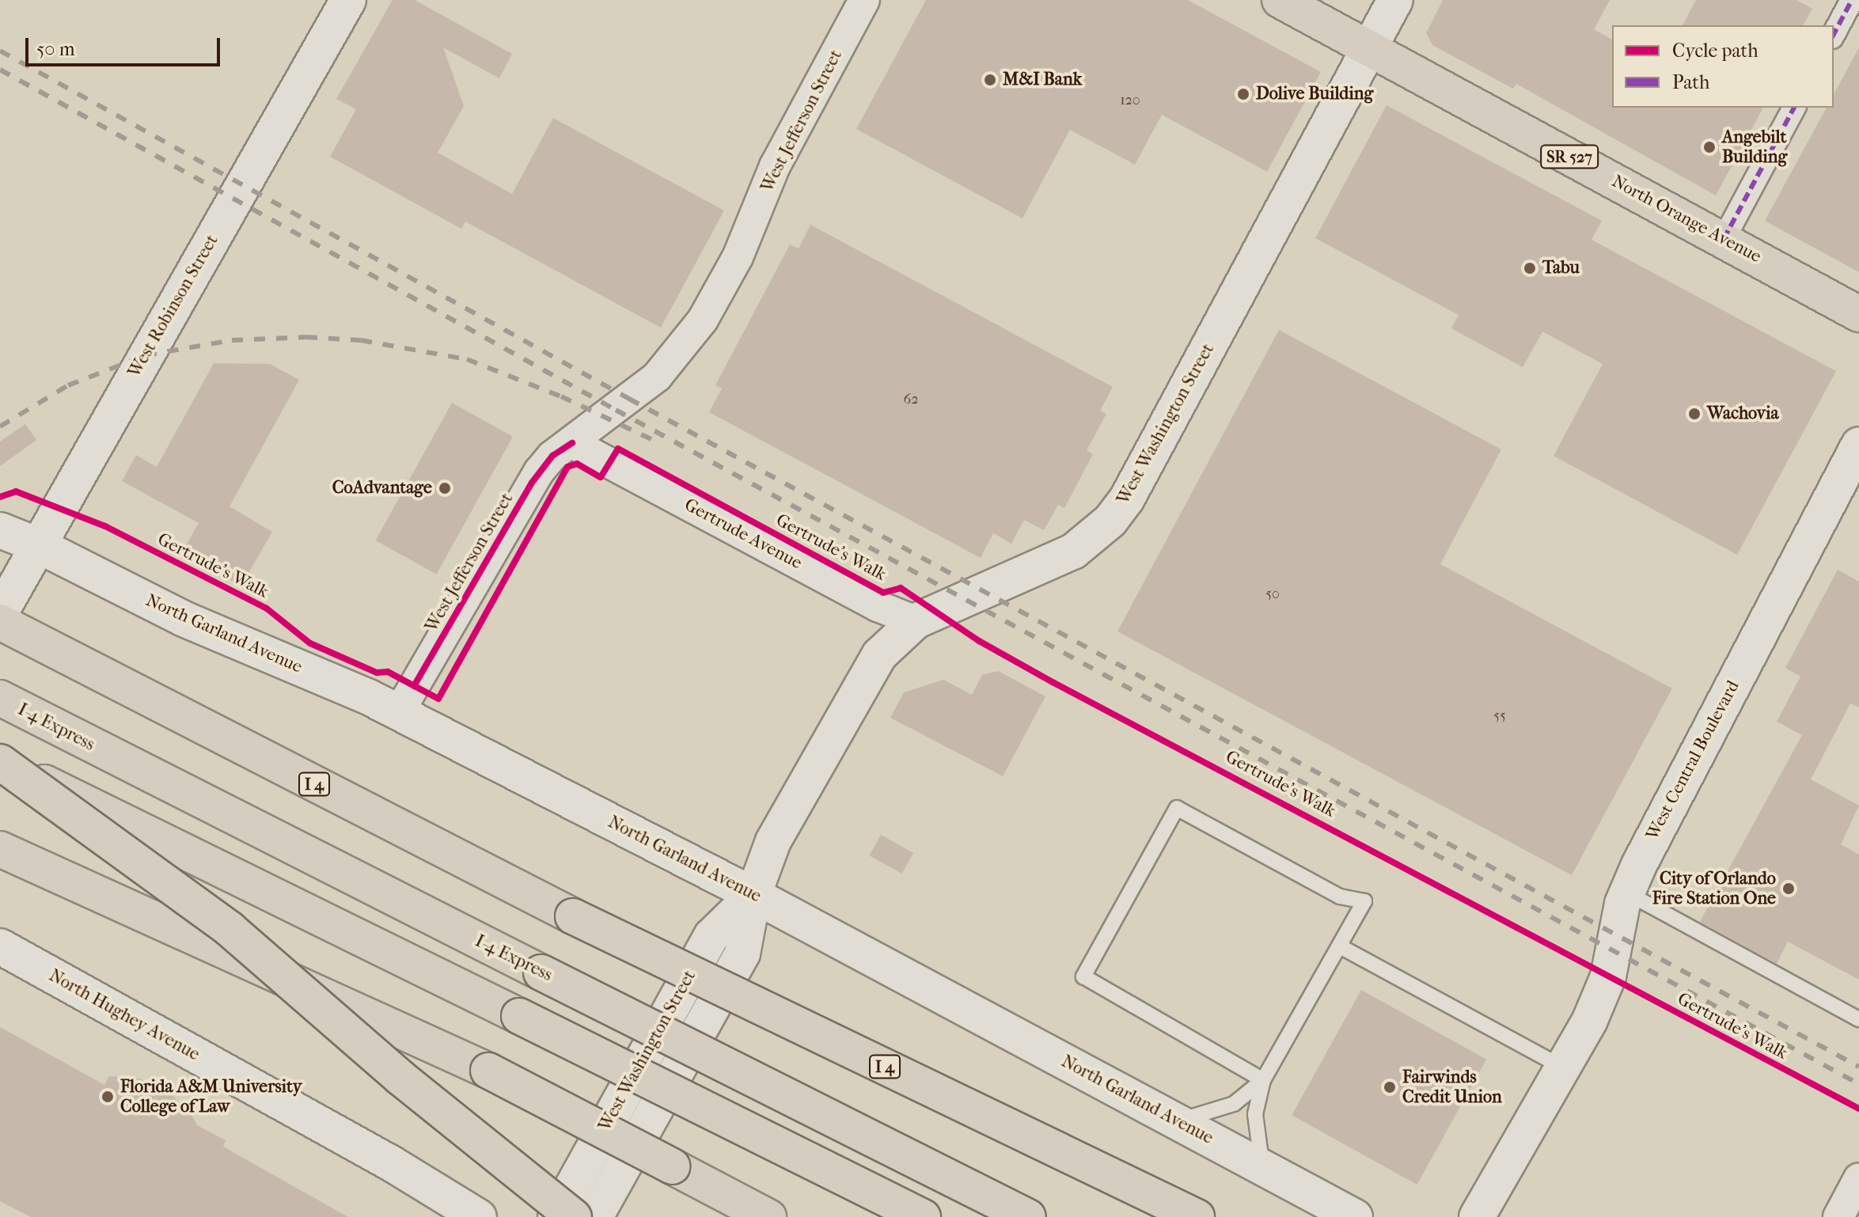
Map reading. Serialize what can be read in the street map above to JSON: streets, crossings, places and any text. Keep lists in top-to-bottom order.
{
  "streets": {
    "main road": [
      "SR 527",
      "North Orange Avenue",
      "I-4 Express",
      "I 4"
    ],
    "street": [
      "West Jefferson Street",
      "West Robinson Street",
      "West Washington Street",
      "Gertrude Avenue",
      "North Garland Avenue",
      "West Central Boulevard",
      "North Hughey Avenue"
    ],
    "cycle path": ["Gertrude's Walk"]
  },
  "crossings": [
    ["West Jefferson Street", "Gertrude Avenue"],
    ["West Jefferson Street", "North Garland Avenue"],
    ["North Orange Avenue", "West Washington Street"],
    ["West Robinson Street", "North Garland Avenue"],
    ["West Washington Street", "Gertrude Avenue"],
    ["West Washington Street", "North Garland Avenue"]
  ],
  "places": [
    "M&I Bank",
    "Dolive Building",
    "Angebilt Building",
    "Tabu",
    "Wachovia",
    "CoAdvantage",
    "City of Orlando Fire Station One",
    "Fairwinds Credit Union",
    "Florida A&M University College of Law"
  ],
  "house_numbers": [
    "120",
    "62",
    "50",
    "55"
  ],
  "legend": ["Cycle path", "Path"],
  "scale_bar": "50 m"
}
